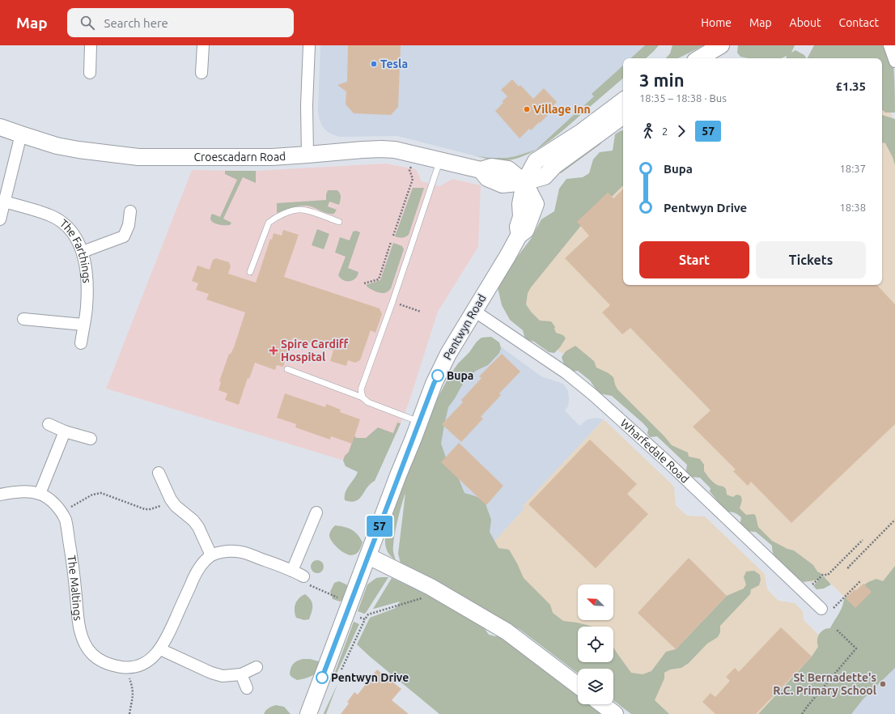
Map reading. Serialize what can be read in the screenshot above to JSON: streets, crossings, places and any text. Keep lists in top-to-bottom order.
{
  "streets": {
    "street": [
      "Croescadarn Road",
      "The Farthings",
      "Pentwyn Road",
      "Wharfedale Road",
      "The Maltings"
    ]
  },
  "crossings": [
    ["Croescadarn Road", "Pentwyn Road"],
    ["Pentwyn Road", "Wharfedale Road"]
  ],
  "places": {
    "other": [
      "Tesla",
      "Village Inn",
      "Bupa",
      "Pentwyn Drive",
      "St Bernadette's R.C. Primary School"
    ],
    "health": ["Spire Cardiff Hospital"]
  },
  "lines": ["bus line 57"],
  "north": "top left",
  "page": {
    "header": "Map",
    "search": "Search here",
    "nav": [
      "Home",
      "Map",
      "About",
      "Contact"
    ],
    "on_map": "57",
    "heading": ["3 min", "18:35 – 18:38 · Bus", "£1.35"],
    "legs": ["2", "57"],
    "list": [
      {
        "name": "Bupa",
        "value": "18:37"
      },
      {
        "name": "Pentwyn Drive",
        "value": "18:38"
      }
    ],
    "buttons": ["Start", "Tickets"]
  }
}
